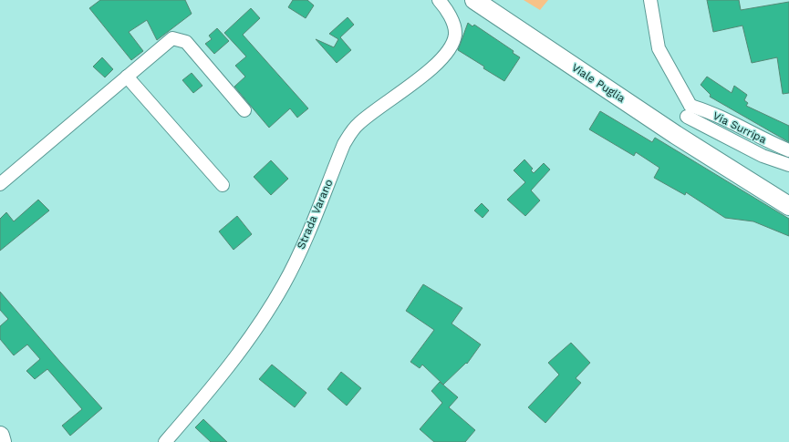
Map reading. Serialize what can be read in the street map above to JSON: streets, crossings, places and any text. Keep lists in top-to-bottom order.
{
  "streets": {
    "main road": ["Viale Puglia"],
    "street": ["Via Surripa", "Strada Varano"]
  }
}
